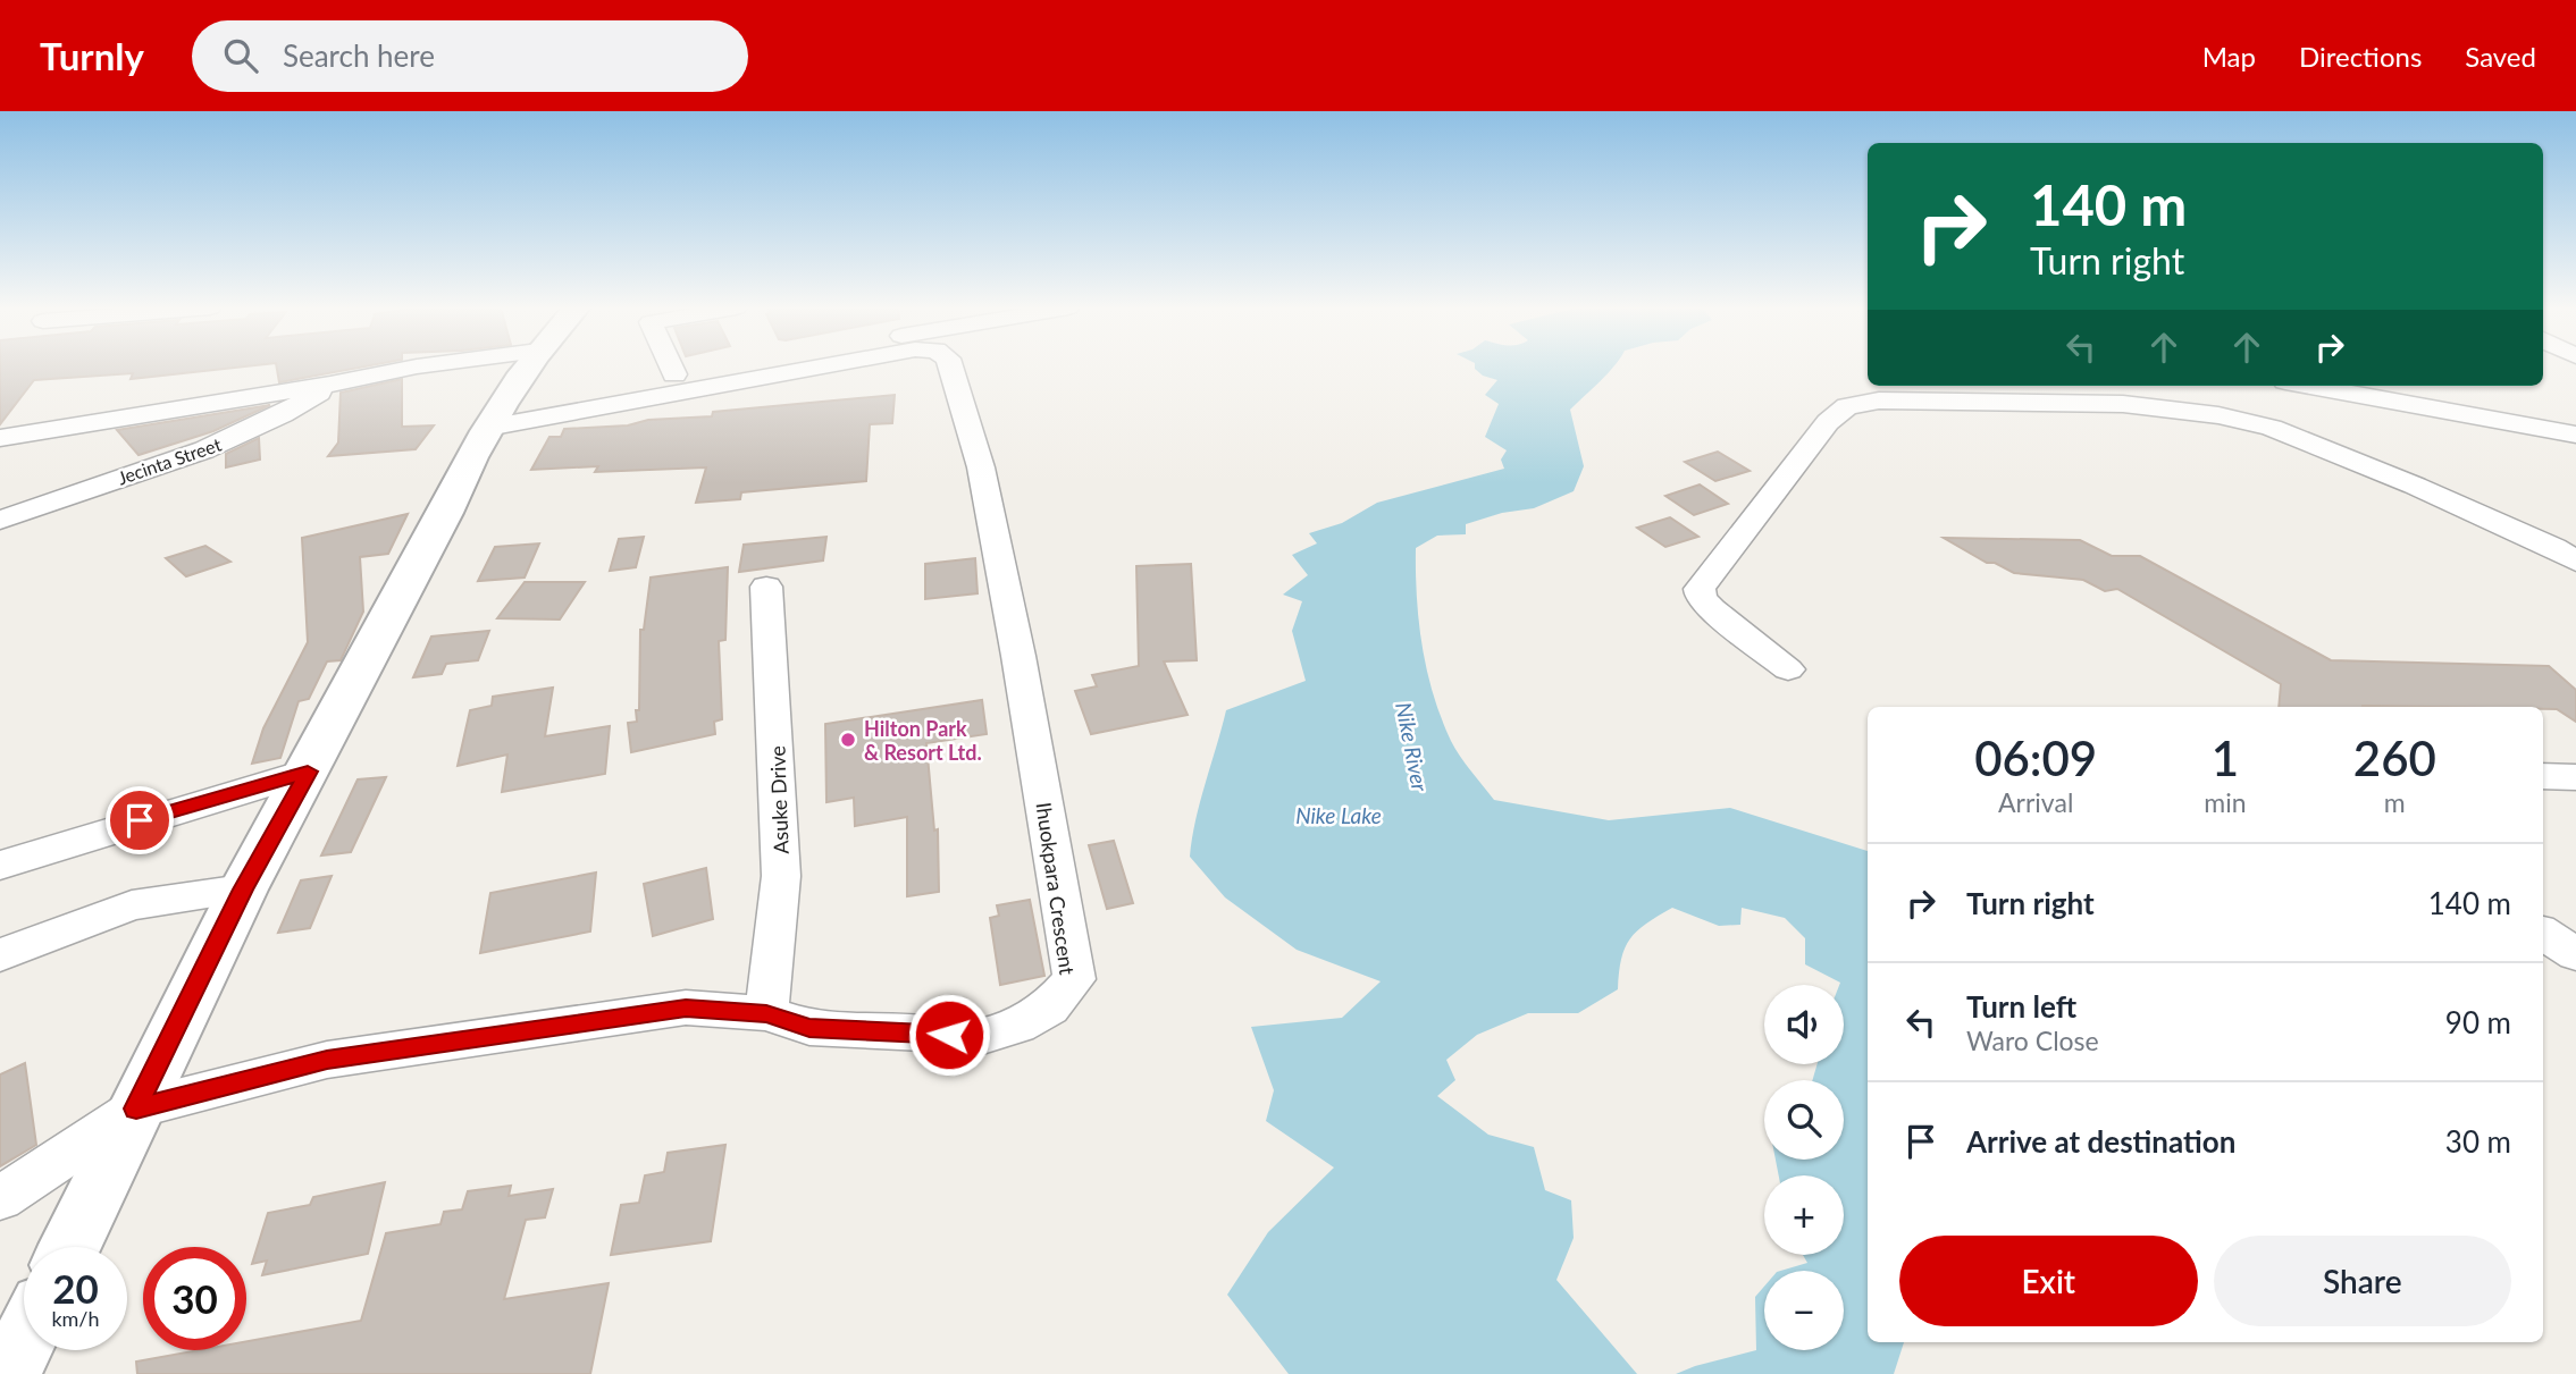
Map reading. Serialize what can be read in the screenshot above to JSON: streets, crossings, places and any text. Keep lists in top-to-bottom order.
{
  "streets": {
    "street": ["Jecinta Street", "Asuke Drive", "Ihuokpara Crescent"]
  },
  "crossings": [
    ["Asuke Drive", "Ihuokpara Crescent"]
  ],
  "water": ["Nike River", "Nike Lake"],
  "places": ["Hilton Park & Resort Ltd."],
  "page": {
    "header": "Turnly",
    "search": "Search here",
    "nav": ["Map", "Directions", "Saved"],
    "turn": ["140 m", "Turn right"],
    "eta": [
      "06:09",
      "Arrival",
      "1",
      "min",
      "260",
      "m"
    ],
    "list": [
      {
        "name": "Turn right",
        "value": "140 m"
      },
      {
        "name": "Turn left",
        "note": "Waro Close",
        "value": "90 m"
      },
      {
        "name": "Arrive at destination",
        "value": "30 m"
      }
    ],
    "map_buttons": ["+", "−"],
    "buttons": ["Exit", "Share"],
    "speed": "20 km/h",
    "limit": "30"
  }
}
